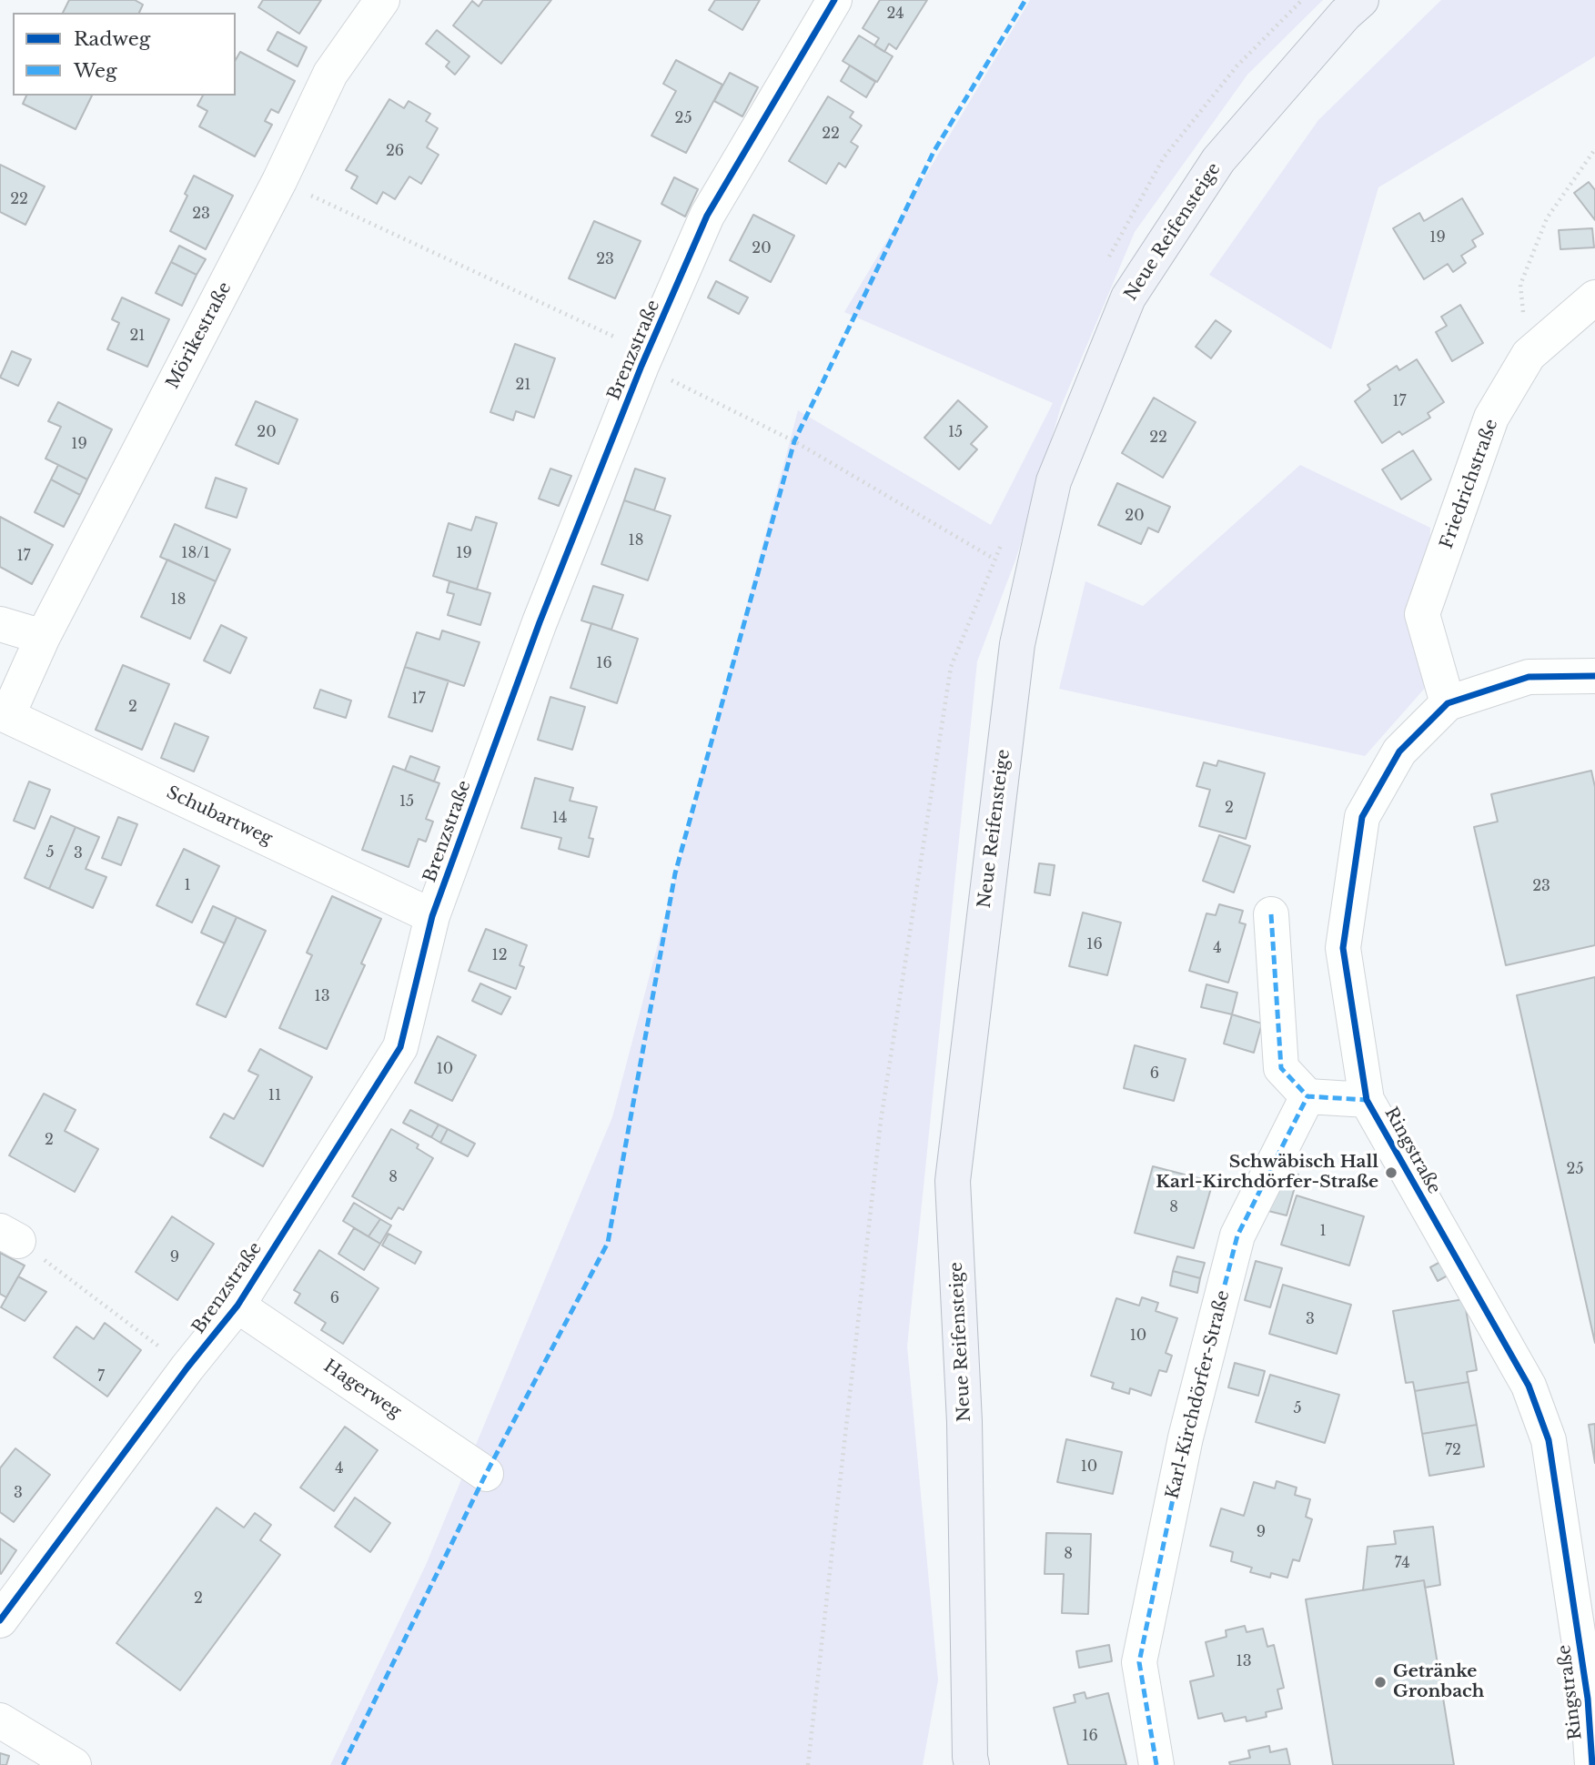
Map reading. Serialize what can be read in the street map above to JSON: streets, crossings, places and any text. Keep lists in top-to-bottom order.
{
  "streets": {
    "main road": ["Neue Reifensteige"],
    "street": [
      "Mörikestraße",
      "Brenzstraße",
      "Friedrichstraße",
      "Schubartweg",
      "Ringstraße",
      "Hagerweg",
      "Karl-Kirchdörfer-Straße"
    ]
  },
  "crossings": [
    ["Mörikestraße", "Schubartweg"],
    ["Brenzstraße", "Schubartweg"],
    ["Brenzstraße", "Hagerweg"],
    ["Friedrichstraße", "Ringstraße"]
  ],
  "places": ["Schwäbisch Hall Karl-Kirchdörfer-Straße", "Getränke Gronbach"],
  "house_numbers": [
    "24",
    "25",
    "22",
    "26",
    "22",
    "23",
    "19",
    "20",
    "23",
    "21",
    "21",
    "17",
    "20",
    "15",
    "22",
    "19",
    "20",
    "18",
    "18/1",
    "19",
    "17",
    "18",
    "16",
    "17",
    "2",
    "15",
    "2",
    "14",
    "5",
    "3",
    "1",
    "23",
    "16",
    "4",
    "12",
    "13",
    "10",
    "6",
    "11",
    "2",
    "25",
    "8",
    "8",
    "1",
    "9",
    "6",
    "3",
    "10",
    "7",
    "5",
    "72",
    "10",
    "4",
    "3",
    "9",
    "8",
    "74",
    "2",
    "13",
    "16"
  ],
  "legend": ["Radweg", "Weg"]
}
